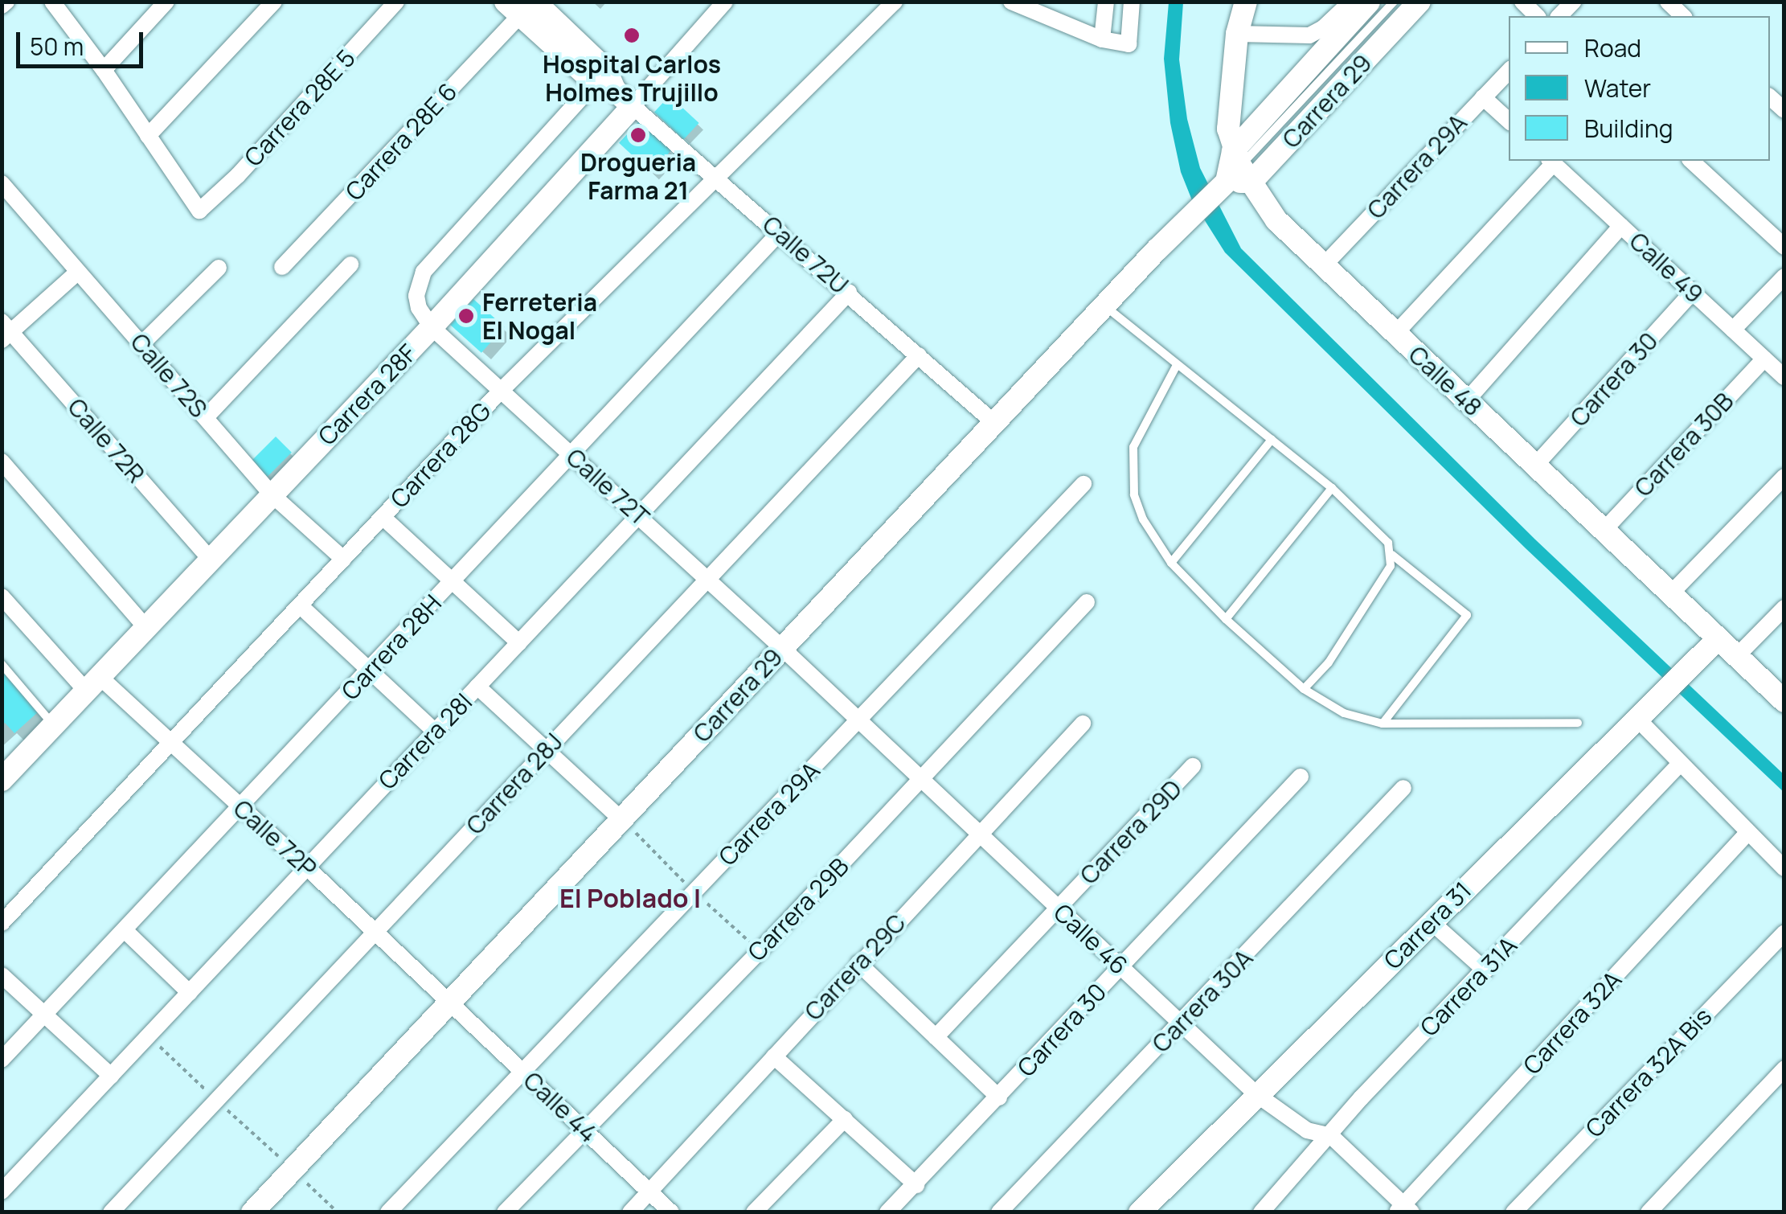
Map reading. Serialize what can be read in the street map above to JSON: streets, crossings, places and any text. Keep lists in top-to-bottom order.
{
  "streets": {
    "street": [
      "Carrera 29",
      "Carrera 28E 5",
      "Carrera 28E 6",
      "Carrera 29A",
      "Calle 72U",
      "Calle 49",
      "Calle 72S",
      "Carrera 30",
      "Calle 48",
      "Carrera 28F",
      "Calle 72R",
      "Carrera 30B",
      "Carrera 28G",
      "Calle 72T",
      "Carrera 28H",
      "Carrera 28I",
      "Carrera 28J",
      "Carrera 29D",
      "Calle 72P",
      "Carrera 29B",
      "Carrera 31",
      "Calle 46",
      "Carrera 29C",
      "Carrera 31A",
      "Carrera 30A",
      "Carrera 32A",
      "Carrera 32A Bis",
      "Calle 44"
    ]
  },
  "crossings": [
    ["Carrera 29", "Calle 72U"],
    ["Carrera 29", "Calle 48"],
    ["Carrera 29", "Calle 72T"],
    ["Carrera 29", "Calle 72P"],
    ["Carrera 29", "Calle 46"],
    ["Carrera 29", "Calle 44"],
    ["Carrera 28E 6", "Calle 72U"],
    ["Carrera 29A", "Calle 48"],
    ["Carrera 29A", "Calle 46"],
    ["Carrera 29A", "Calle 44"],
    ["Calle 72U", "Carrera 28F"],
    ["Calle 72U", "Carrera 28G"],
    ["Calle 72U", "Carrera 28H"],
    ["Calle 72U", "Carrera 28I"],
    ["Calle 72U", "Carrera 28J"],
    ["Calle 49", "Carrera 30"],
    ["Calle 49", "Carrera 30B"],
    ["Calle 72S", "Carrera 28F"],
    ["Calle 72S", "Carrera 28G"],
    ["Carrera 30", "Calle 48"],
    ["Carrera 30", "Calle 46"],
    ["Calle 48", "Carrera 30B"],
    ["Calle 48", "Carrera 31"],
    ["Carrera 28F", "Calle 72R"],
    ["Carrera 28F", "Calle 72T"],
    ["Carrera 28F", "Calle 72P"],
    ["Carrera 28G", "Calle 72T"],
    ["Carrera 28G", "Calle 72P"],
    ["Calle 72T", "Carrera 28H"],
    ["Calle 72T", "Carrera 28I"],
    ["Calle 72T", "Carrera 28J"],
    ["Calle 72T", "Calle 46"],
    ["Carrera 28H", "Calle 72P"],
    ["Carrera 28I", "Calle 72P"],
    ["Carrera 28J", "Calle 72P"],
    ["Carrera 29D", "Calle 46"],
    ["Calle 72P", "Calle 44"],
    ["Carrera 29B", "Calle 46"],
    ["Carrera 29B", "Calle 44"],
    ["Carrera 31", "Calle 46"],
    ["Calle 46", "Carrera 29C"],
    ["Calle 46", "Carrera 31A"],
    ["Calle 46", "Carrera 30A"],
    ["Calle 46", "Carrera 32A"],
    ["Carrera 29C", "Calle 44"]
  ],
  "districts": ["El Poblado I"],
  "places": ["Hospital Carlos Holmes Trujillo", "Drogueria Farma 21", "Ferreteria El Nogal"],
  "legend": ["Road", "Water", "Building"],
  "scale_bar": "50 m"
}
